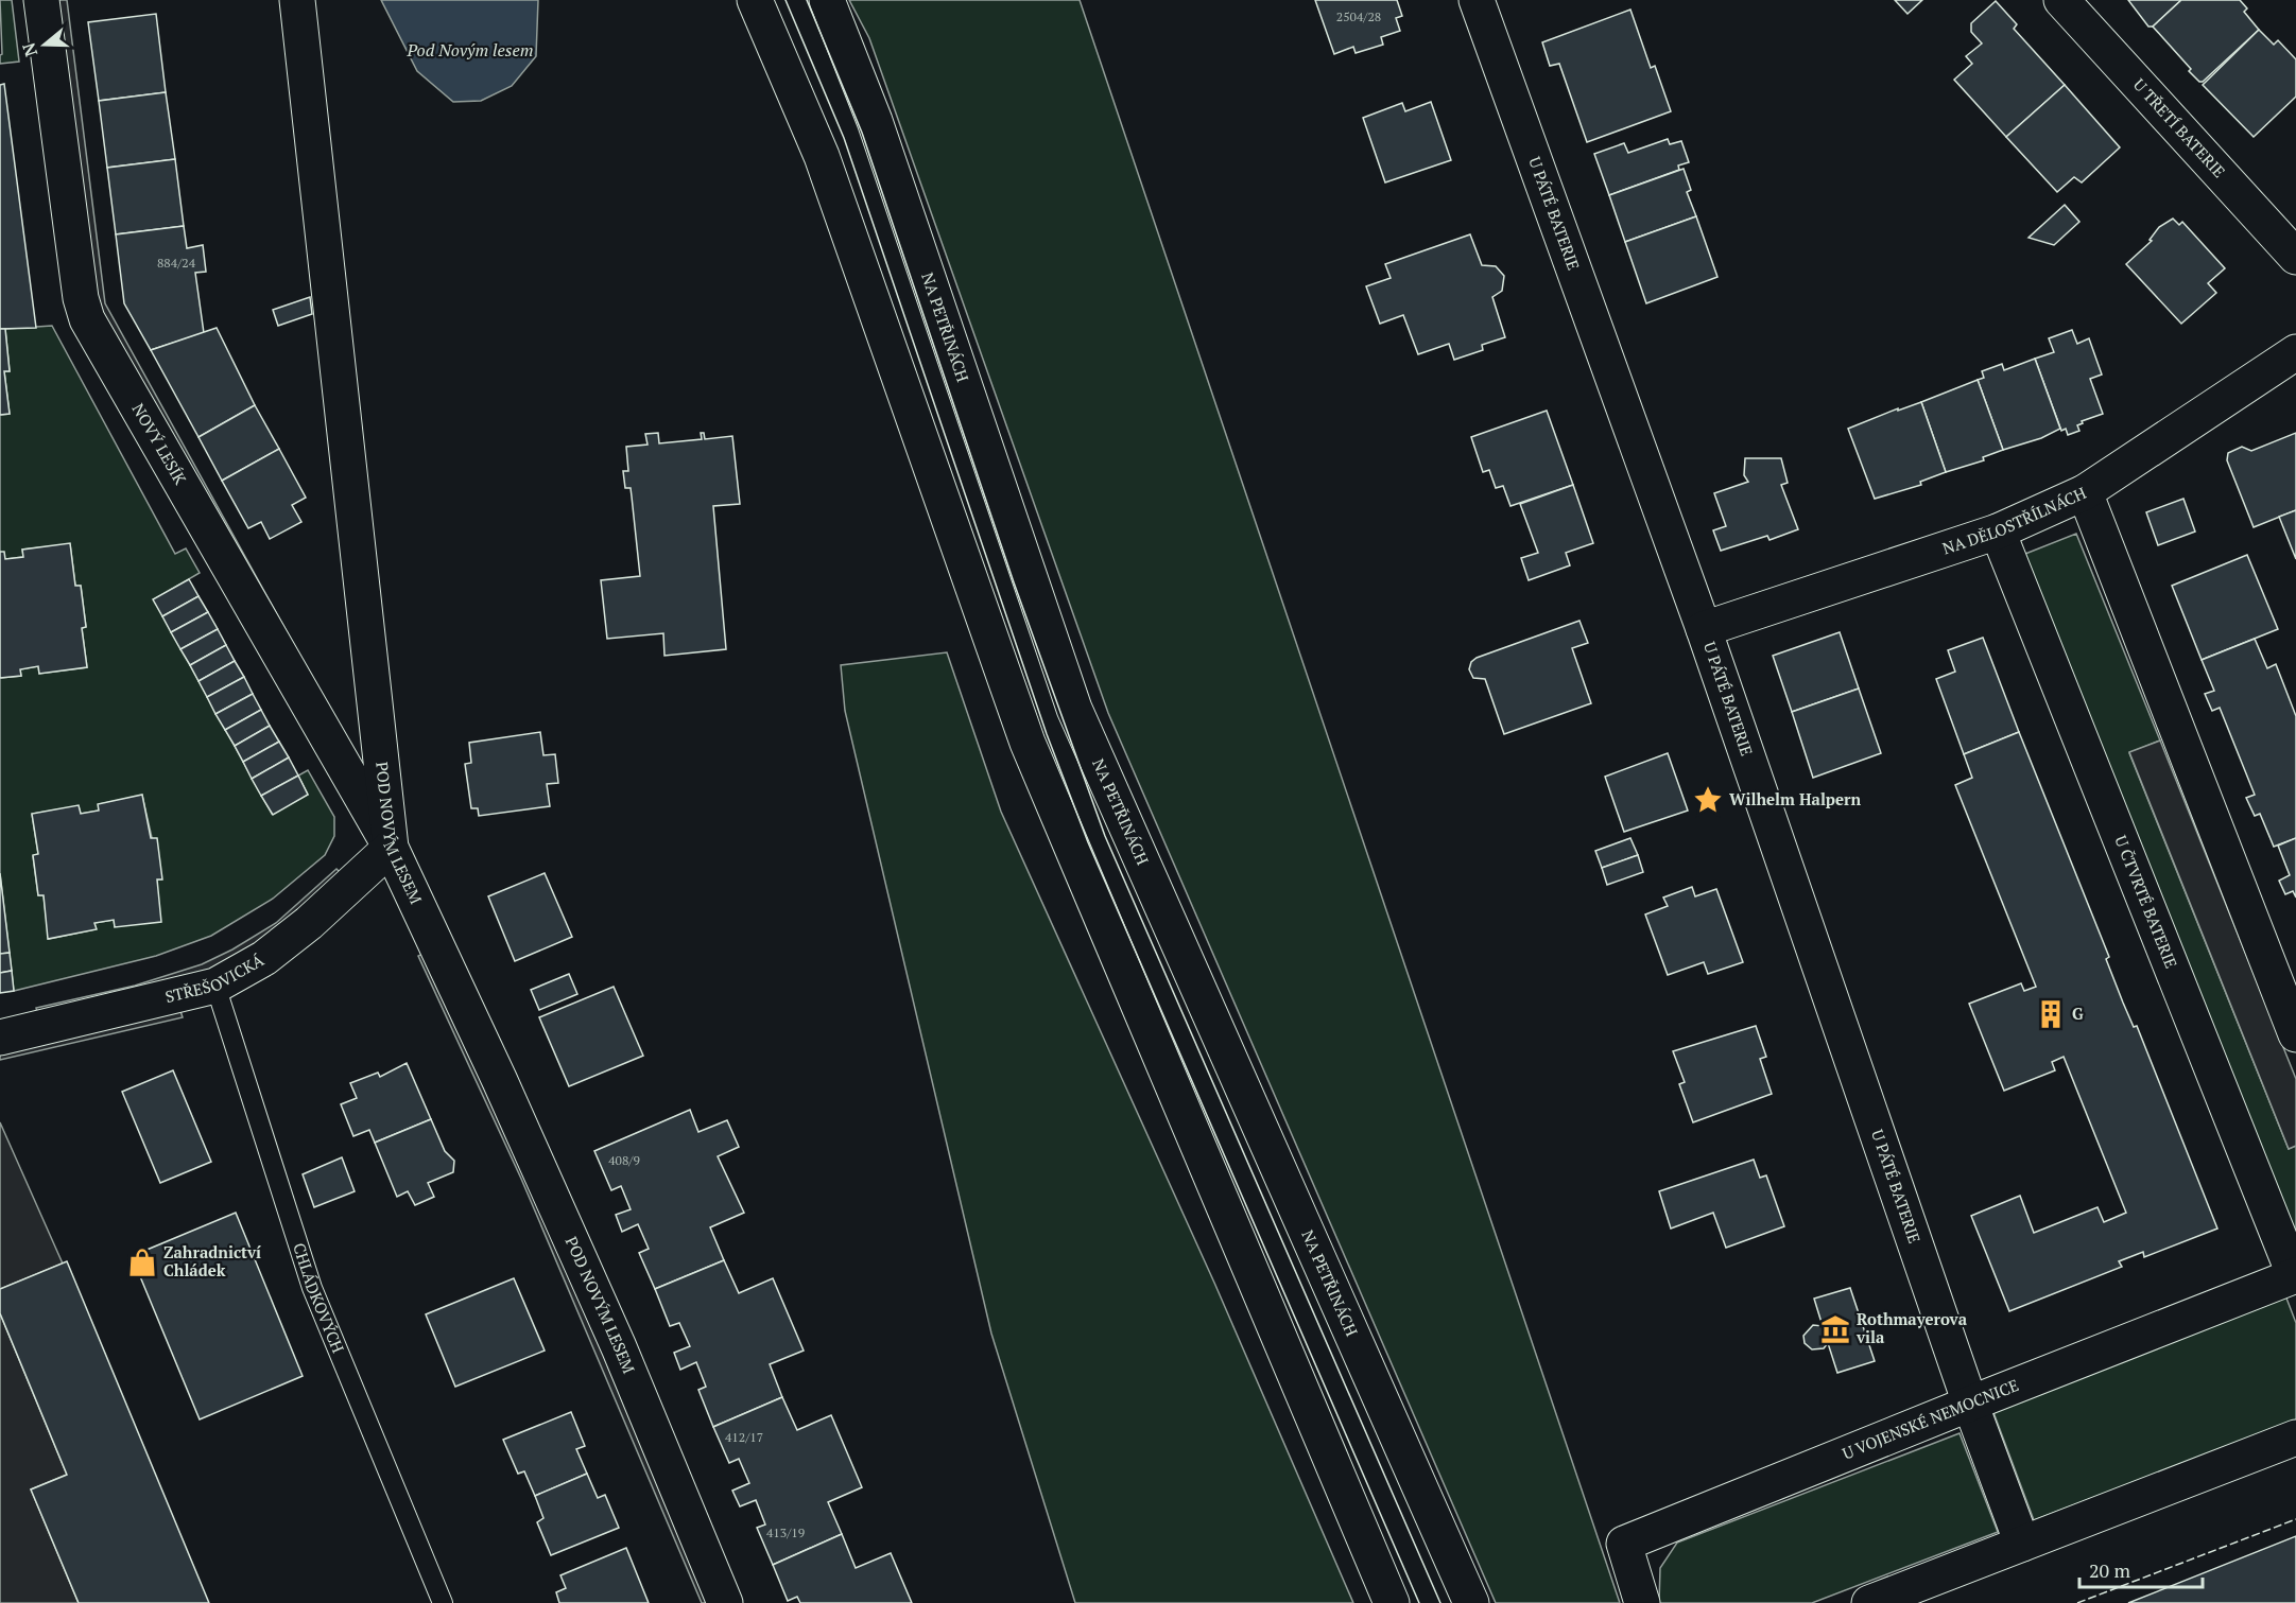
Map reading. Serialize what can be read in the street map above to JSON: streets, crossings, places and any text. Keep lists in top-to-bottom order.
{
  "streets": {
    "street": [
      "U TŘETÍ BATERIE",
      "U PÁTÉ BATERIE",
      "NA PETŘINÁCH",
      "NOVÝ LESÍK",
      "NA DĚLOSTŘÍLNÁCH",
      "POD NOVÝM LESEM",
      "U ČTVRTÉ BATERIE",
      "STŘEŠOVICKÁ",
      "U VOJENSKÉ NEMOCNICE"
    ],
    "lane": ["CHLÁDKOVÝCH"]
  },
  "crossings": [
    ["U PÁTÉ BATERIE", "NA DĚLOSTŘÍLNÁCH"],
    ["U PÁTÉ BATERIE", "U VOJENSKÉ NEMOCNICE"],
    ["NOVÝ LESÍK", "POD NOVÝM LESEM"],
    ["NOVÝ LESÍK", "STŘEŠOVICKÁ"],
    ["NA DĚLOSTŘÍLNÁCH", "U ČTVRTÉ BATERIE"],
    ["POD NOVÝM LESEM", "STŘEŠOVICKÁ"],
    ["U ČTVRTÉ BATERIE", "U VOJENSKÉ NEMOCNICE"],
    ["STŘEŠOVICKÁ", "CHLÁDKOVÝCH"]
  ],
  "water": ["Pod Novým lesem"],
  "places": {
    "place": ["Wilhelm Halpern"],
    "building": ["G"],
    "shop": ["Zahradnictví Chládek"],
    "museum": ["Rothmayerova vila"]
  },
  "house_numbers": [
    "2504/28",
    "884/24",
    "408/9",
    "412/17",
    "413/19"
  ],
  "scale_bar": "20 m",
  "north": "left"
}
